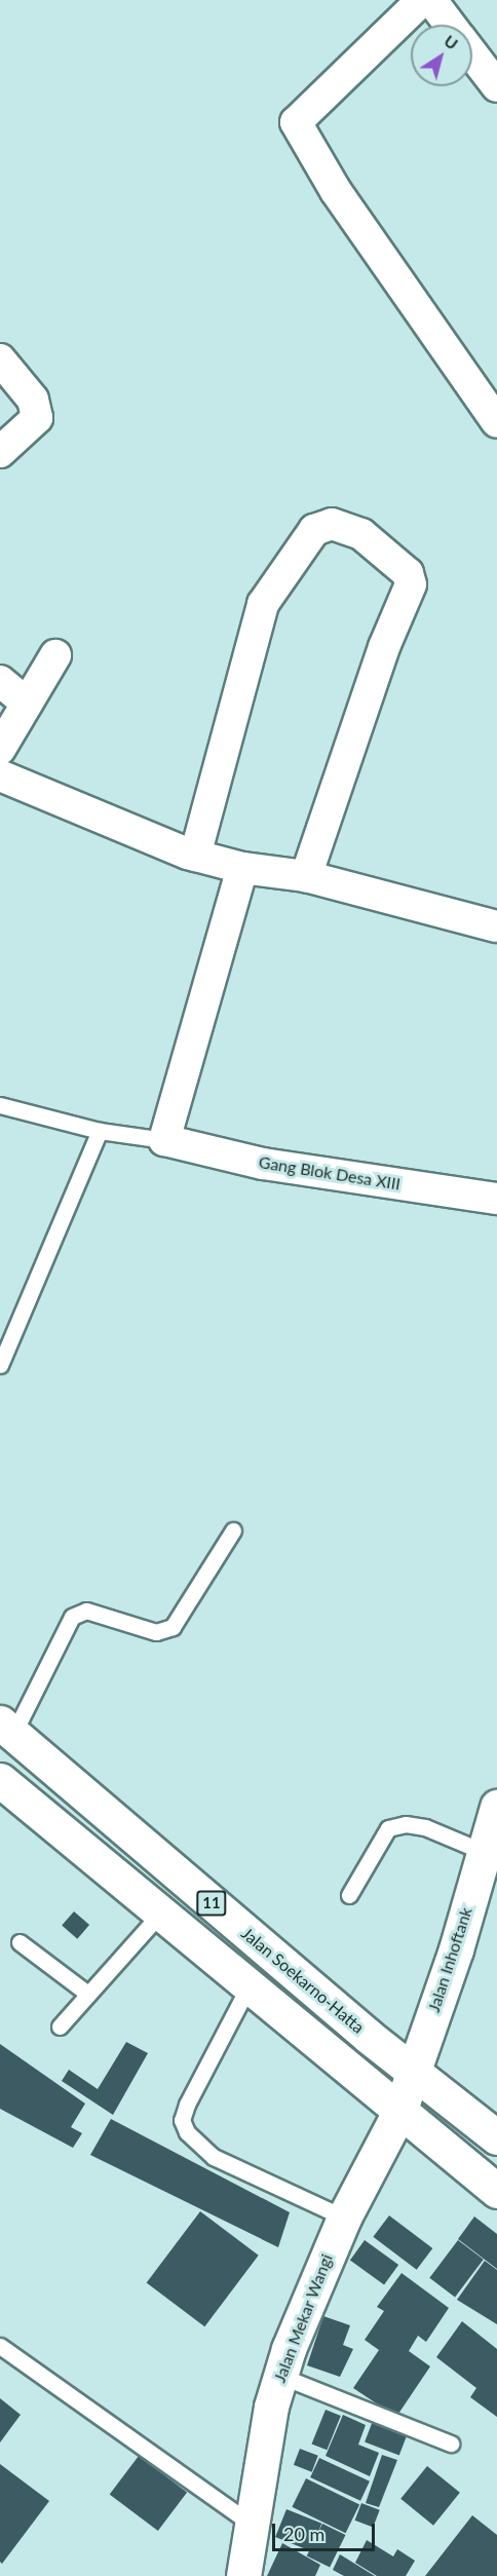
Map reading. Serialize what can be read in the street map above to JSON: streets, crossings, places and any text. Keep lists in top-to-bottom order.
{
  "streets": {
    "main road": [
      "11",
      "Jalan Inhoftank",
      "Jalan Soekarno-Hatta",
      "Jalan Mekar Wangi"
    ],
    "street": ["Gang Blok Desa XIII"]
  },
  "crossings": [
    ["11", "Jalan Inhoftank"],
    ["11", "Jalan Mekar Wangi"],
    ["Jalan Inhoftank", "Jalan Soekarno-Hatta"],
    ["Jalan Inhoftank", "Jalan Mekar Wangi"]
  ],
  "scale_bar": "20 m",
  "north": "top right"
}
